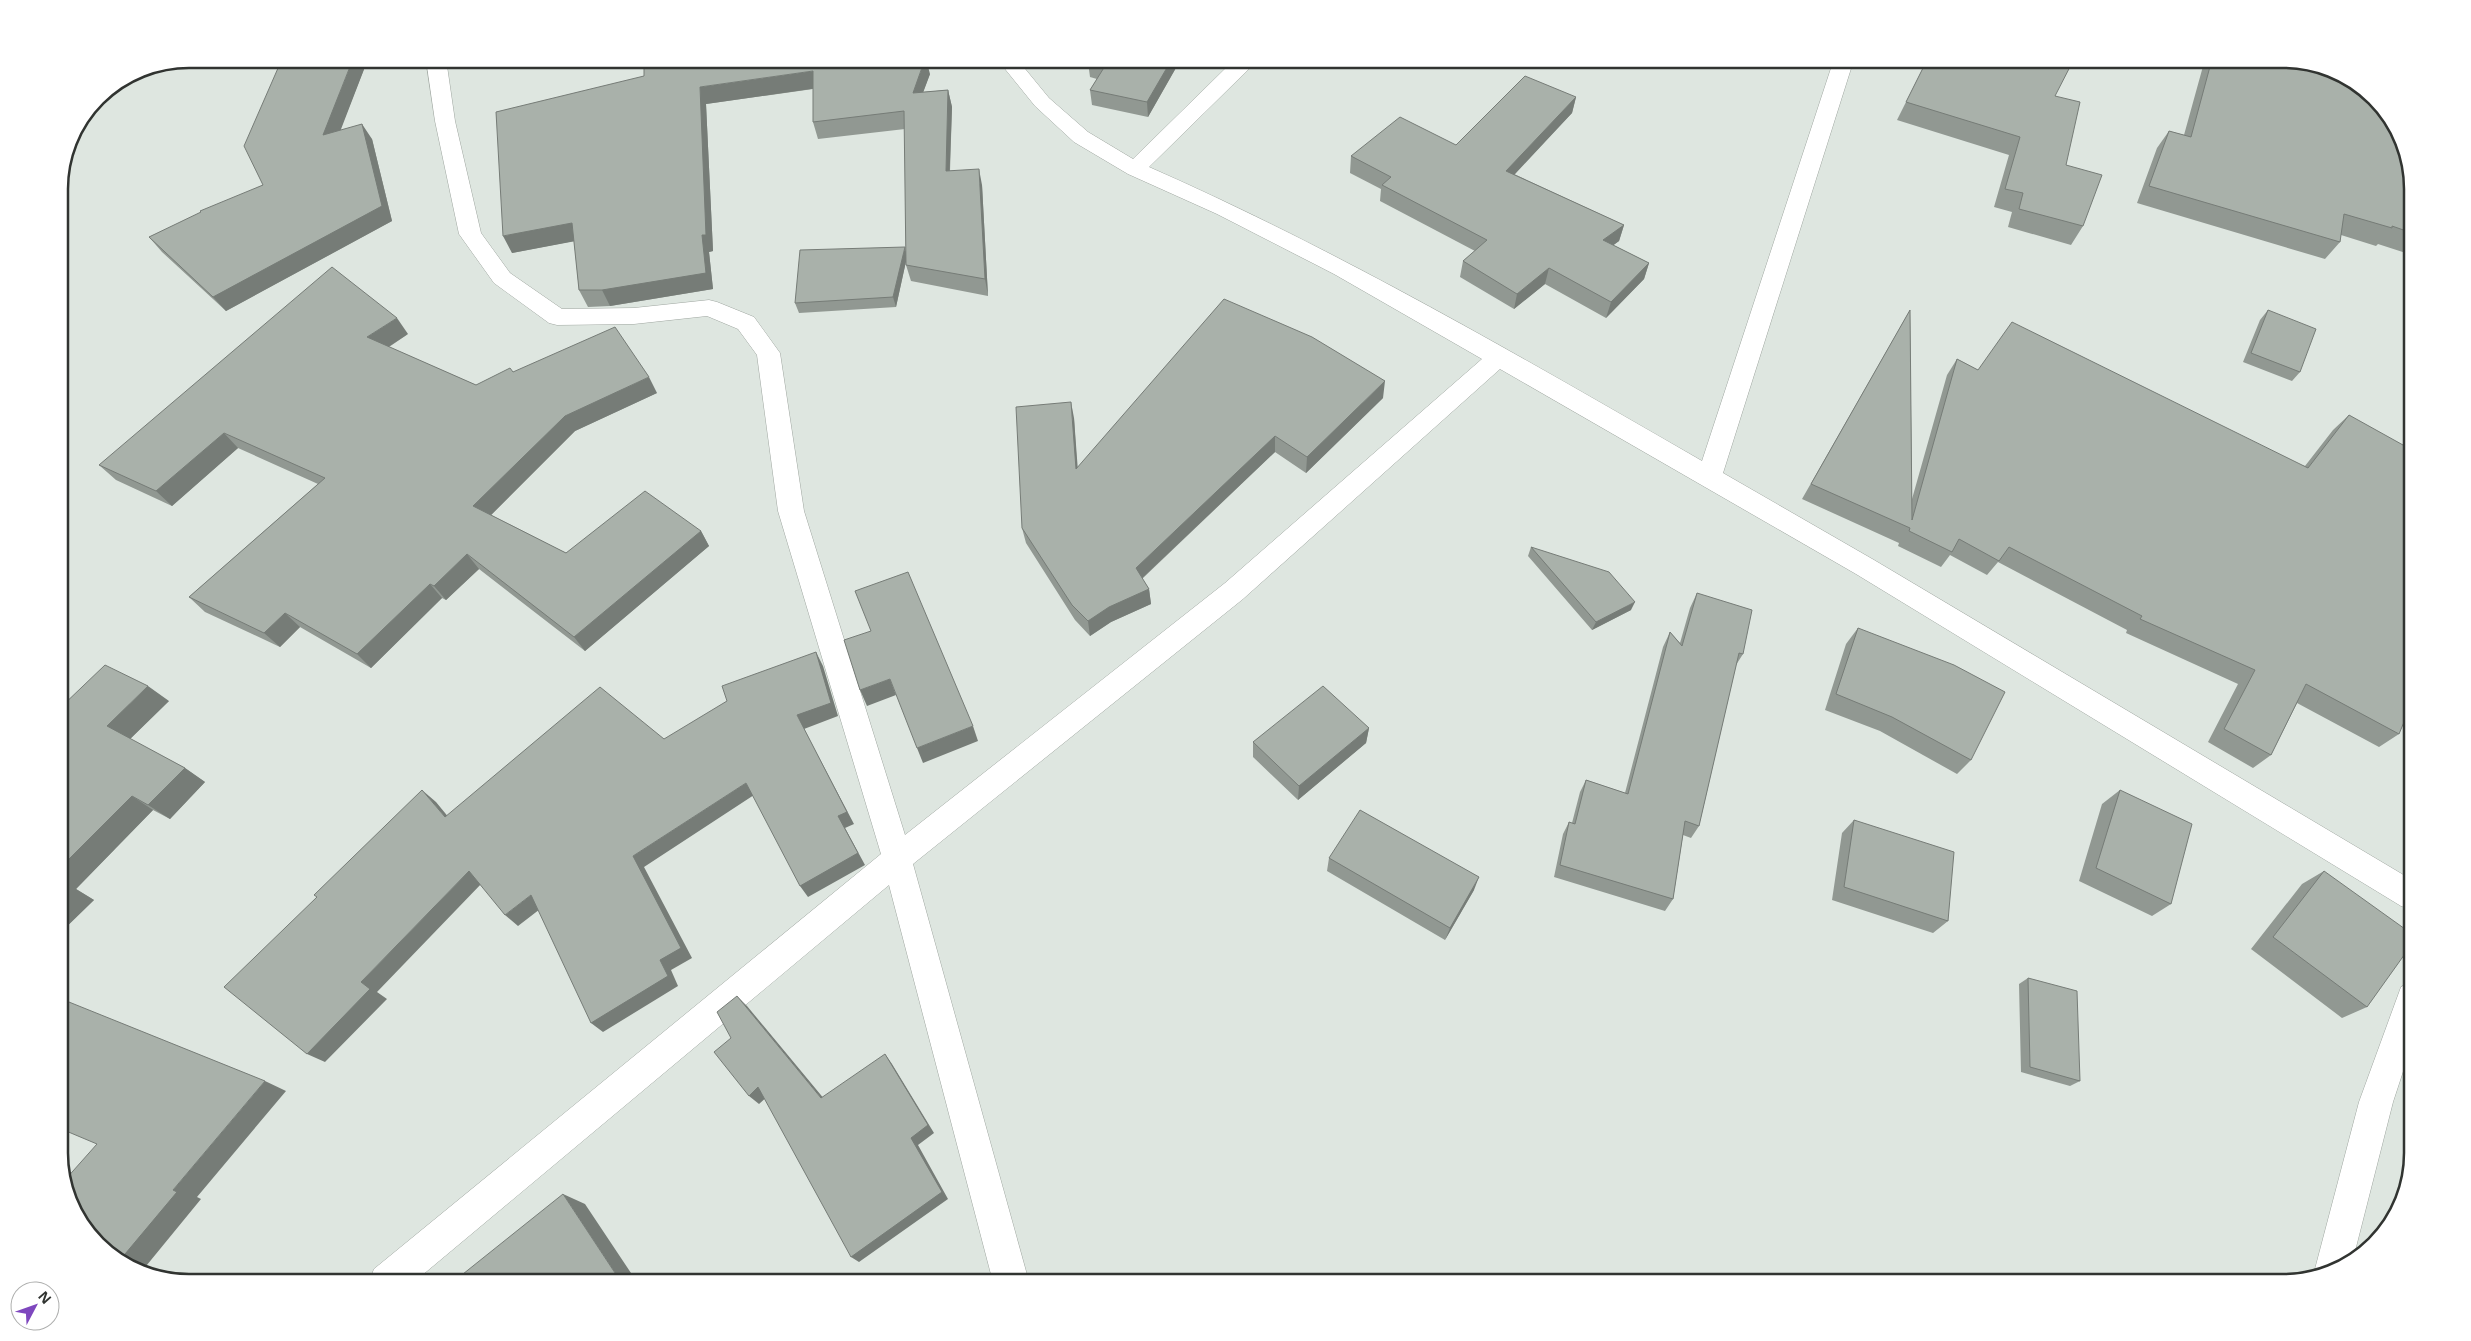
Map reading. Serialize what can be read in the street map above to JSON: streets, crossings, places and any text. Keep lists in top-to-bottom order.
{
  "north": "top right"
}
